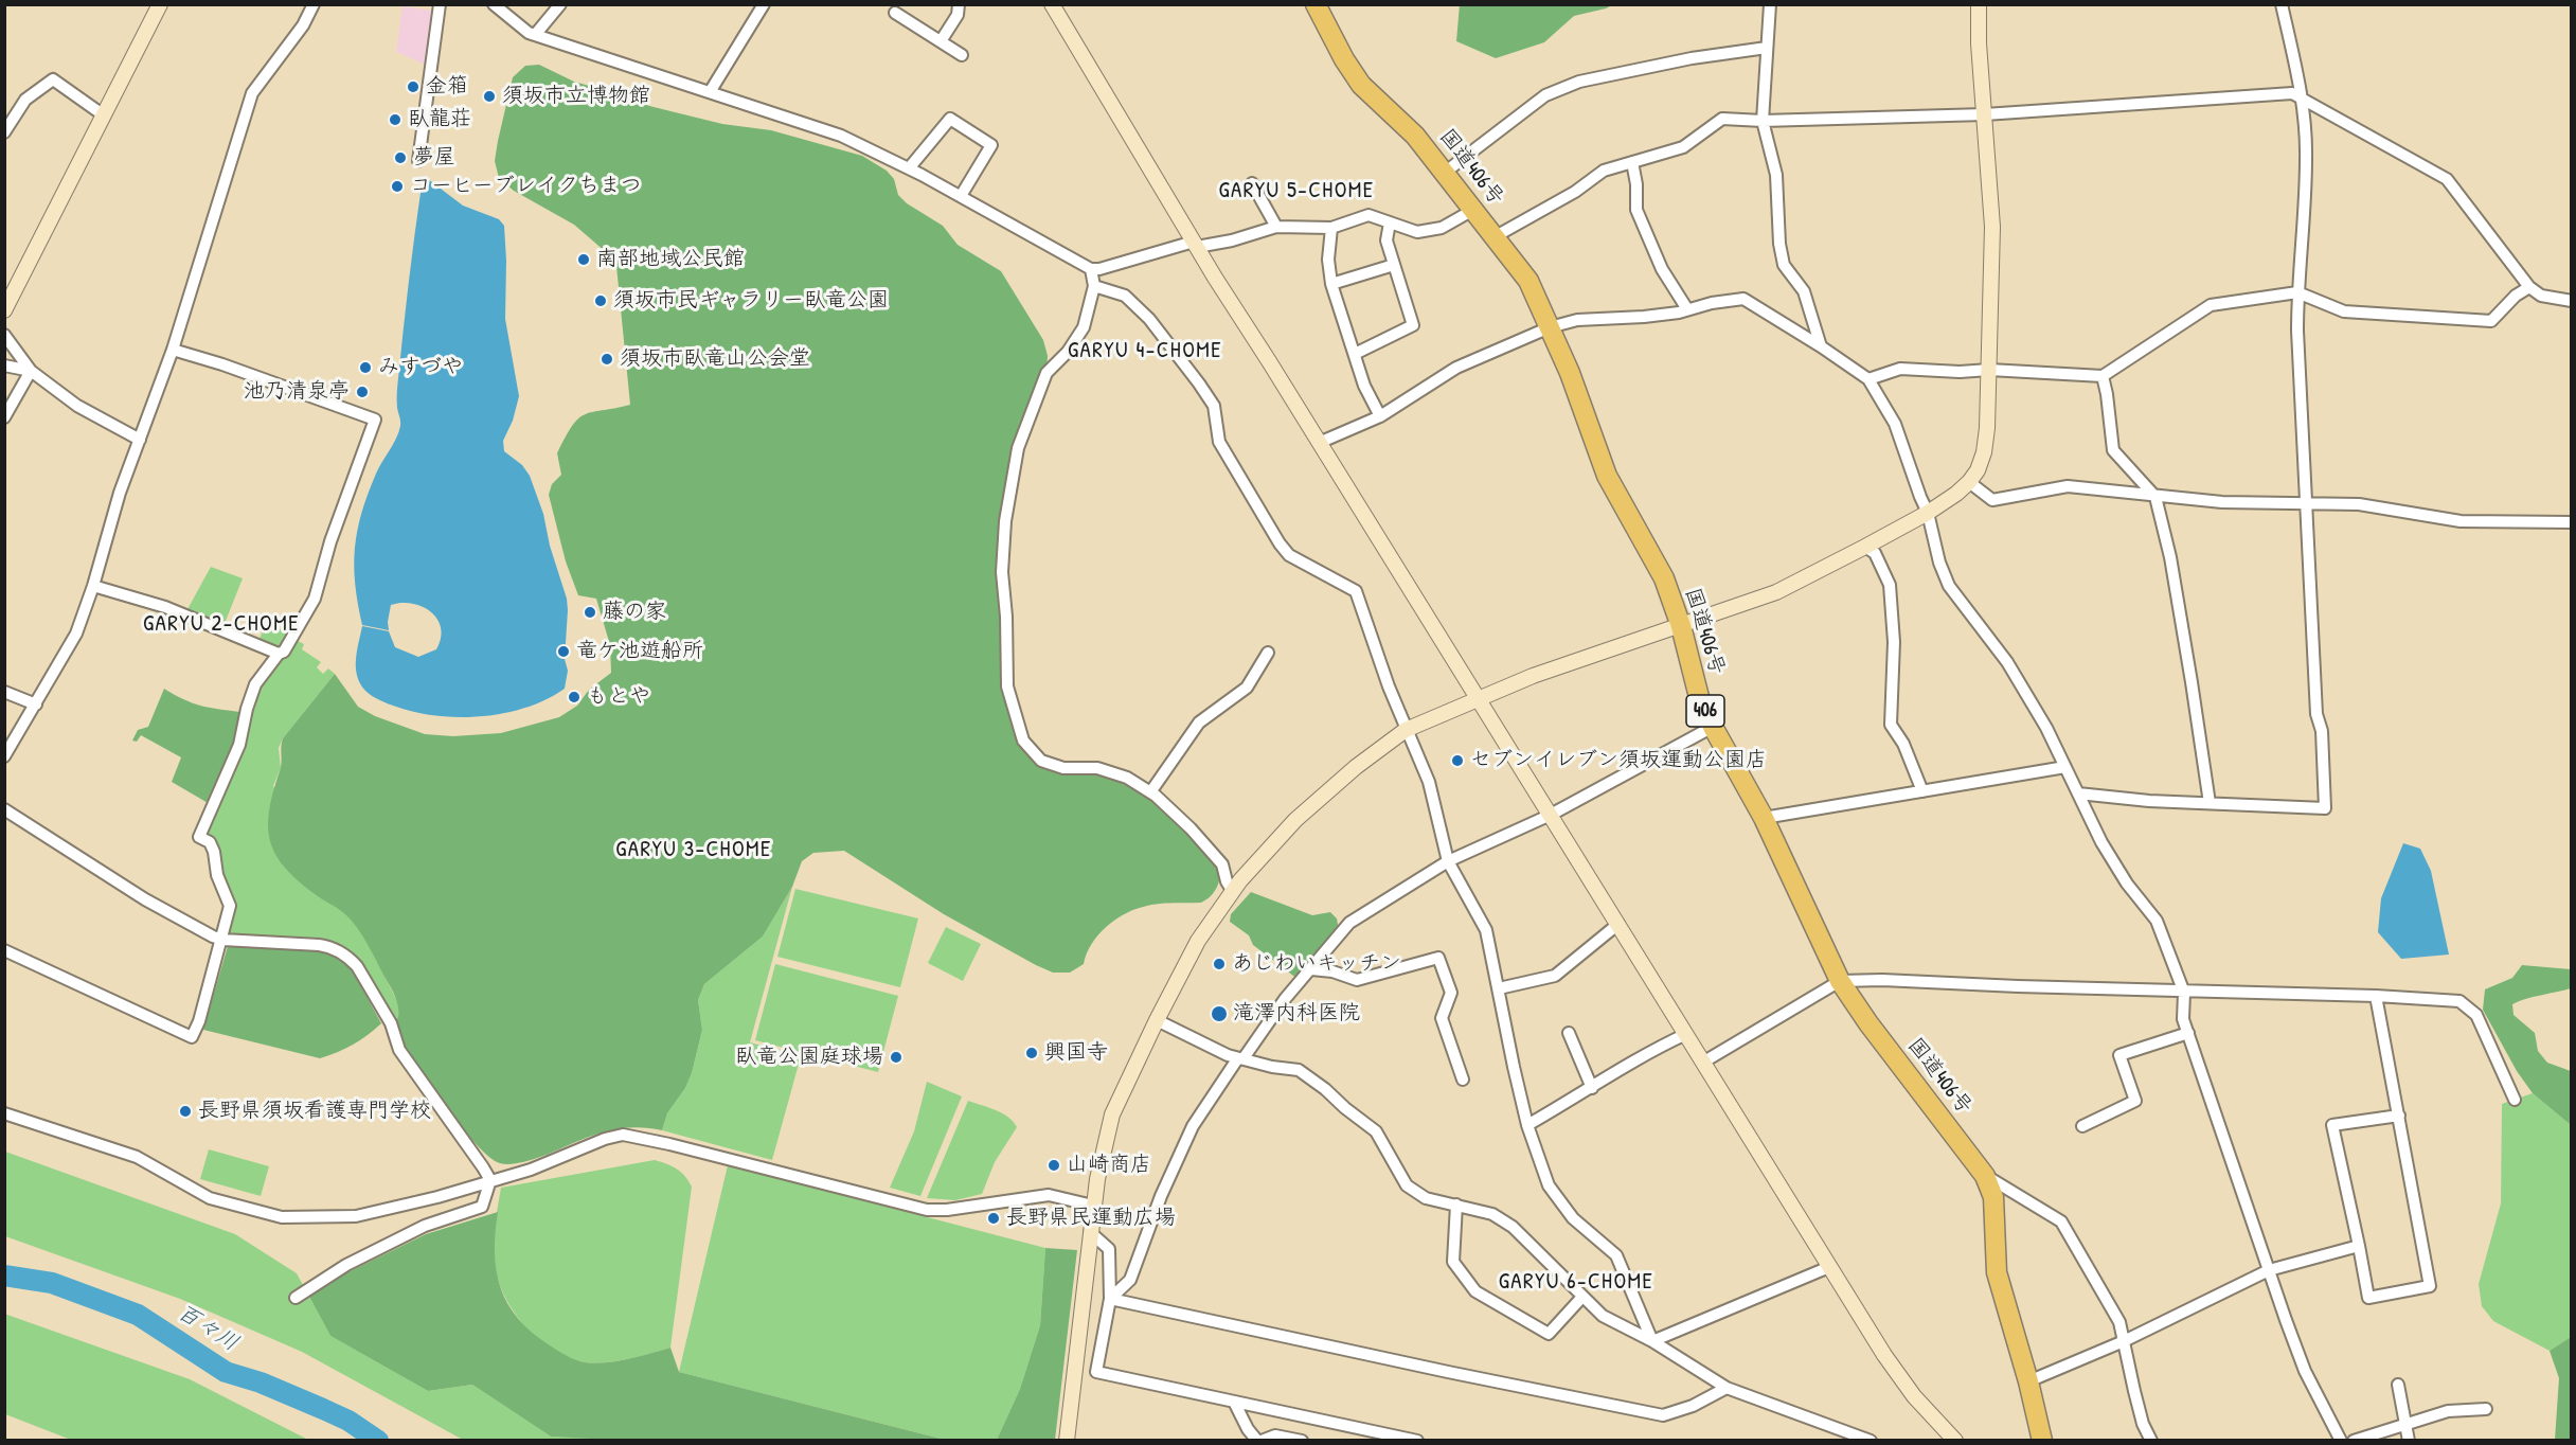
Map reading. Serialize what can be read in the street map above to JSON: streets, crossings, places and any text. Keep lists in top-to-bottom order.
{
  "streets": {
    "highway": ["国道406号", "406"]
  },
  "districts": [
    "GARYU 5-CHOME",
    "GARYU 4-CHOME",
    "GARYU 2-CHOME",
    "GARYU 3-CHOME",
    "GARYU 6-CHOME"
  ],
  "water": ["百々川"],
  "places": [
    "金箱",
    "須坂市立博物館",
    "臥龍荘",
    "夢屋",
    "コーヒーブレイクちまつ",
    "南部地域公民館",
    "須坂市民ギャラリー臥竜公園",
    "須坂市臥竜山公会堂",
    "みすづや",
    "池乃清泉亭",
    "藤の家",
    "竜ケ池遊船所",
    "もとや",
    "セブンイレブン須坂運動公園店",
    "あじわいキッチン",
    "滝澤内科医院",
    "興国寺",
    "臥竜公園庭球場",
    "長野県須坂看護専門学校",
    "山崎商店",
    "長野県民運動広場"
  ]
}
